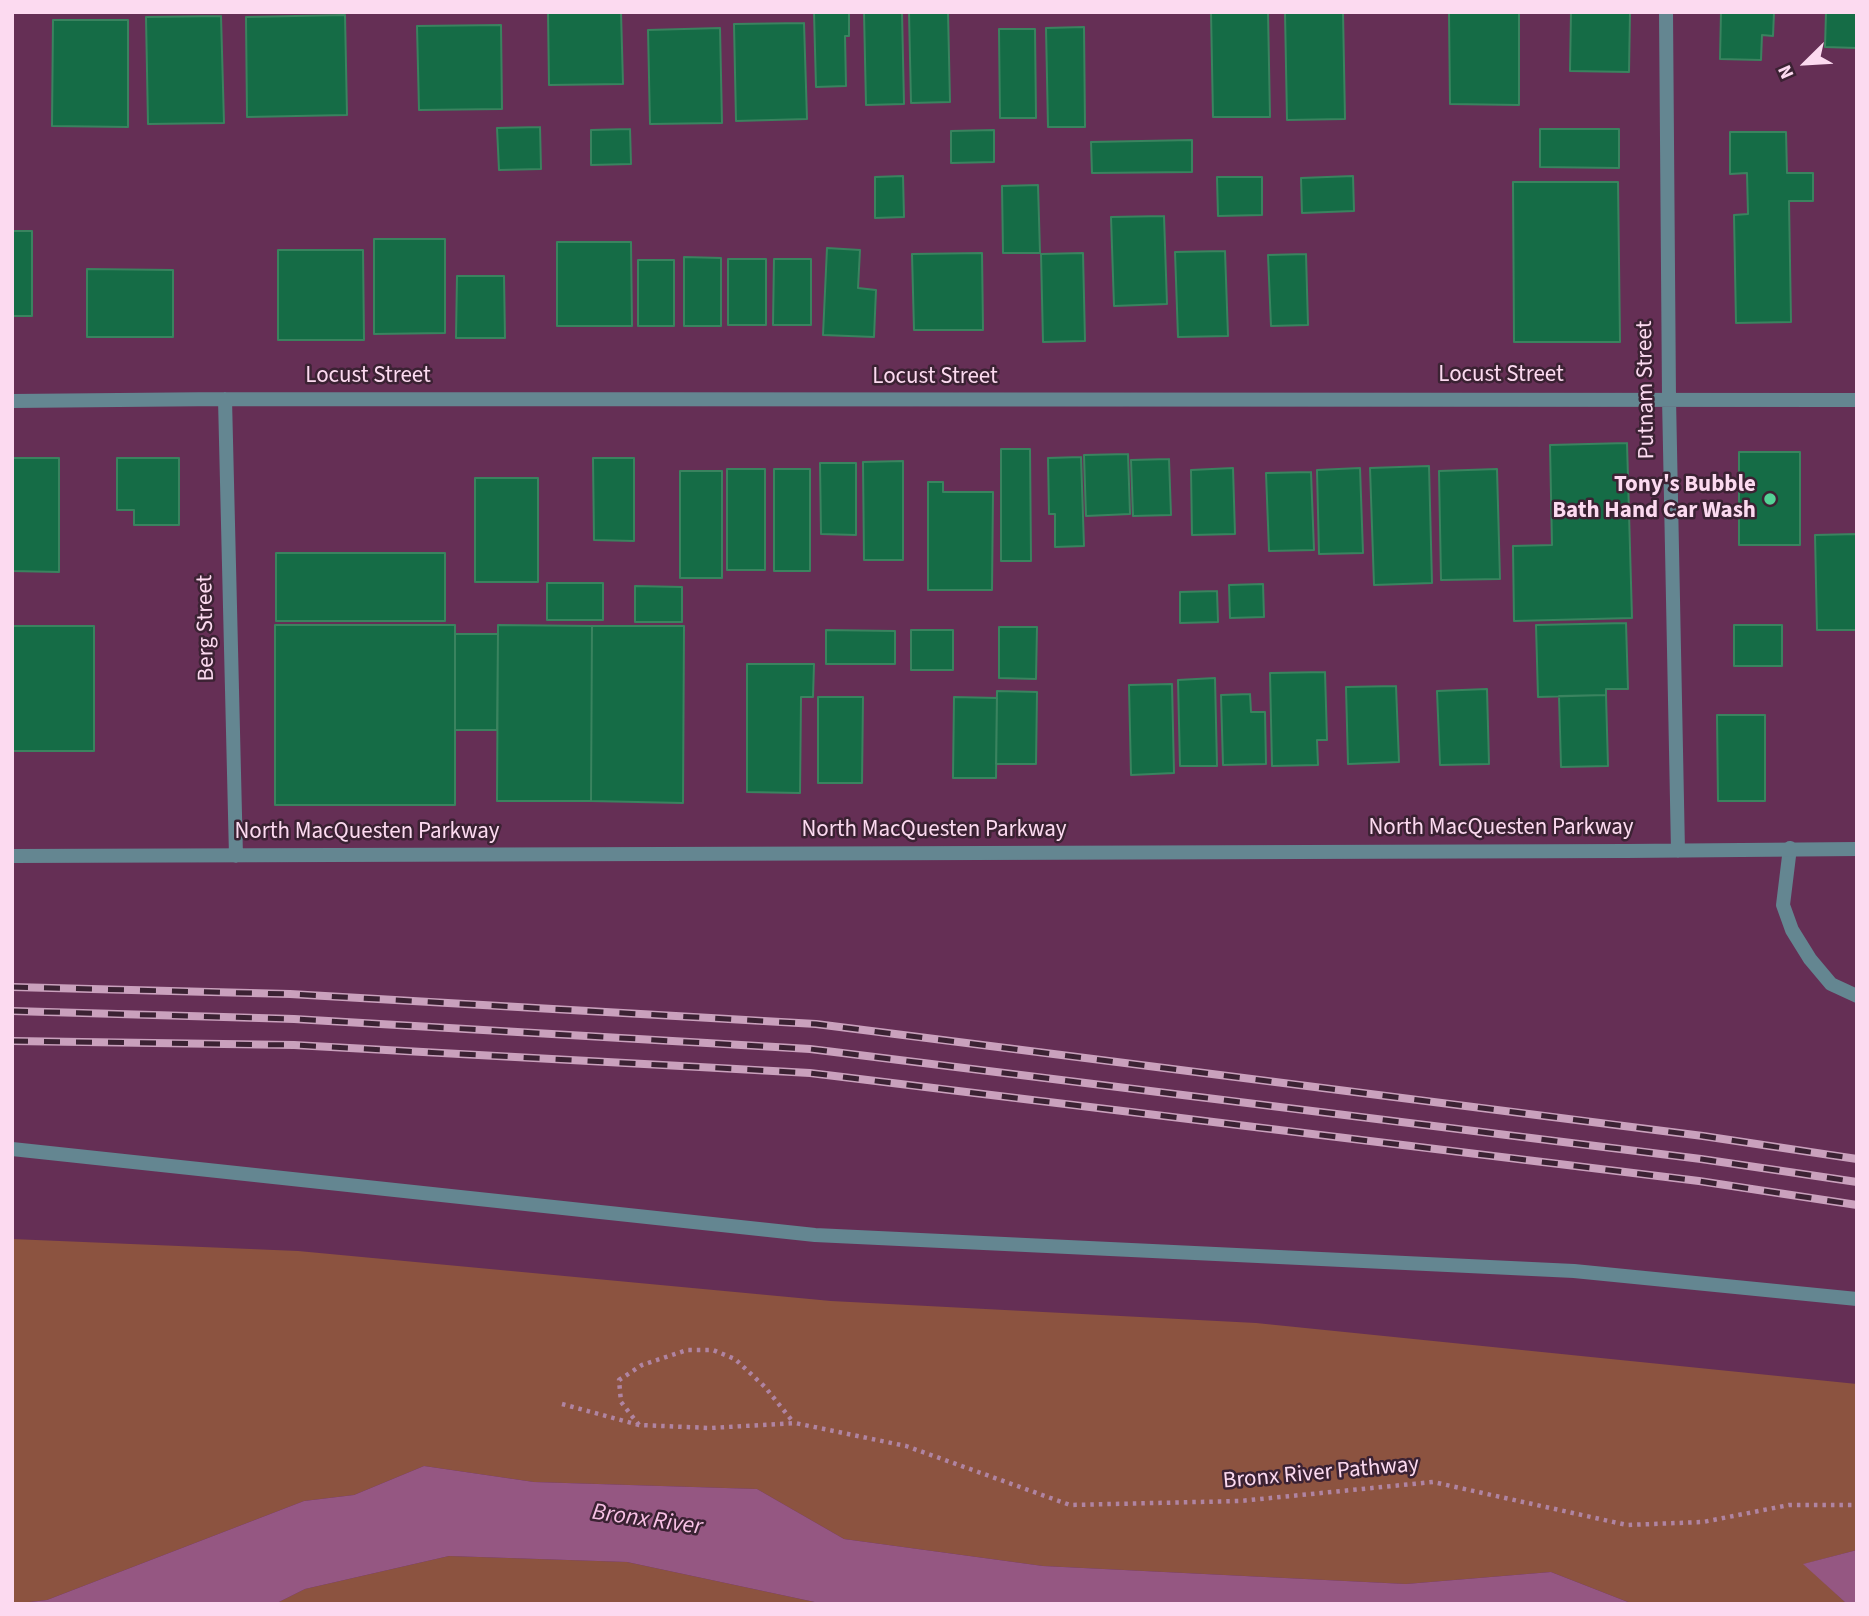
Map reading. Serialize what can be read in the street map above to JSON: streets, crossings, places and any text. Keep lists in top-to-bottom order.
{
  "streets": {
    "street": [
      "Locust Street",
      "Putnam Street",
      "Berg Street",
      "North MacQuesten Parkway"
    ],
    "path": ["Bronx River Pathway"]
  },
  "crossings": [
    ["Locust Street", "Putnam Street"],
    ["Locust Street", "Berg Street"],
    ["Putnam Street", "North MacQuesten Parkway"],
    ["Berg Street", "North MacQuesten Parkway"]
  ],
  "water": ["Bronx River"],
  "places": ["Tony's Bubble Bath Hand Car Wash"],
  "north": "bottom left"
}
